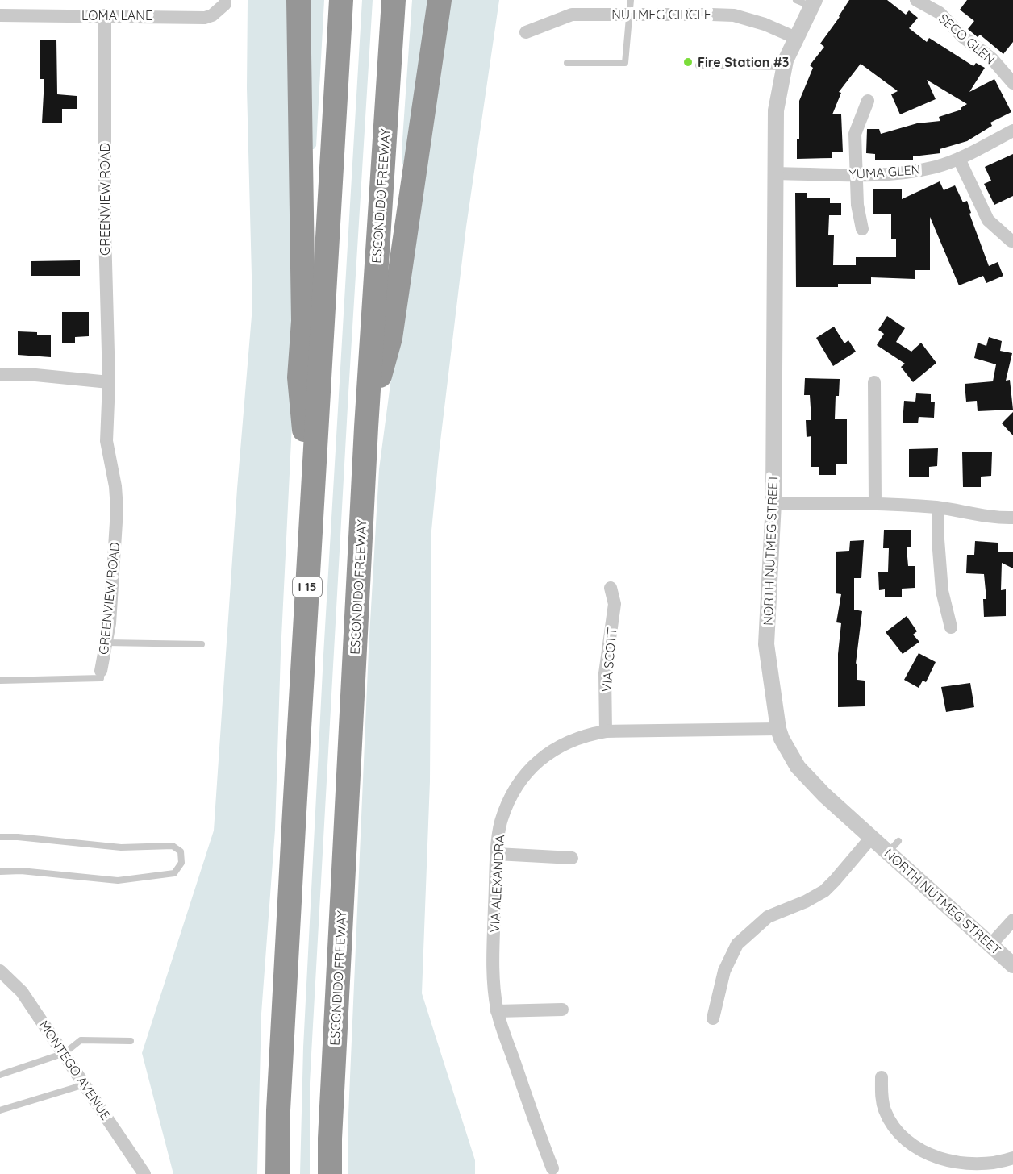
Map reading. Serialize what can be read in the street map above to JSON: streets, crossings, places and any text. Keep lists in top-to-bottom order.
{
  "streets": {
    "highway": ["ESCONDIDO FREEWAY", "I 15"],
    "street": [
      "NUTMEG CIRCLE",
      "LOMA LANE",
      "SECO GLEN",
      "YUMA GLEN",
      "GREENVIEW ROAD",
      "NORTH NUTMEG STREET",
      "VIA SCOTT",
      "VIA ALEXANDRA",
      "MONTEGO AVENUE"
    ]
  },
  "crossings": [
    ["NUTMEG CIRCLE", "NORTH NUTMEG STREET"],
    ["LOMA LANE", "GREENVIEW ROAD"],
    ["YUMA GLEN", "NORTH NUTMEG STREET"],
    ["NORTH NUTMEG STREET", "VIA ALEXANDRA"],
    ["VIA SCOTT", "VIA ALEXANDRA"]
  ],
  "places": ["Fire Station #3"]
}
